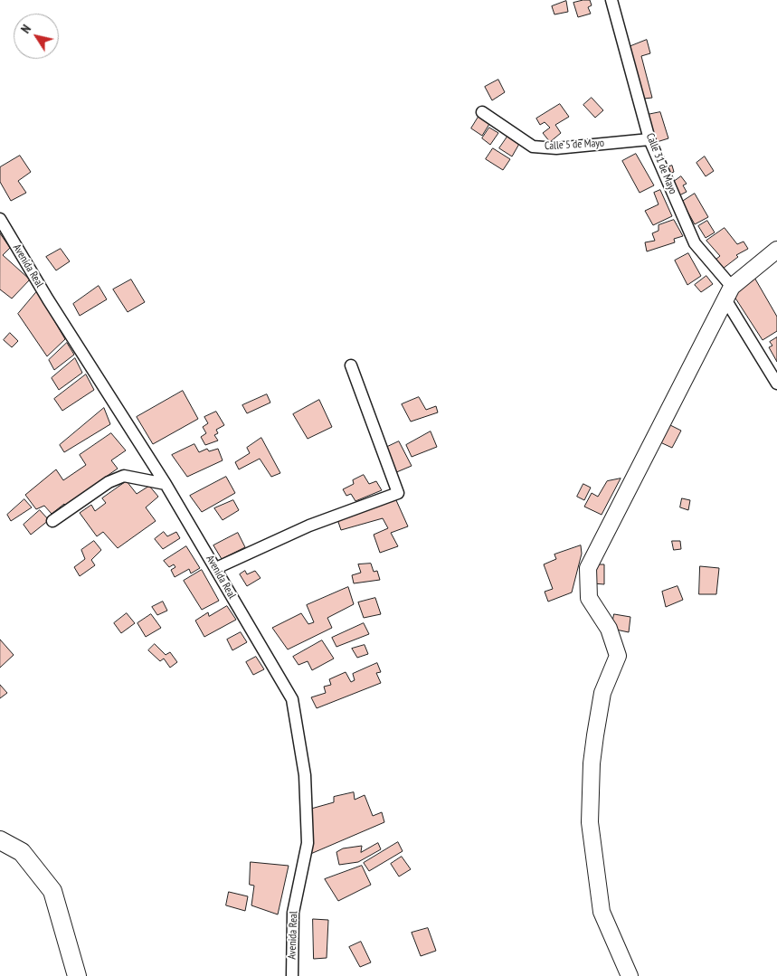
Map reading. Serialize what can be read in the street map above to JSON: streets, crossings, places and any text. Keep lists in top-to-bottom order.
{
  "streets": {
    "street": ["Calle 5 de Mayo", "Calle 31 de Mayo", "Avenida Real"]
  },
  "crossings": [
    ["Calle 5 de Mayo", "Calle 31 de Mayo"]
  ],
  "north": "top left"
}
